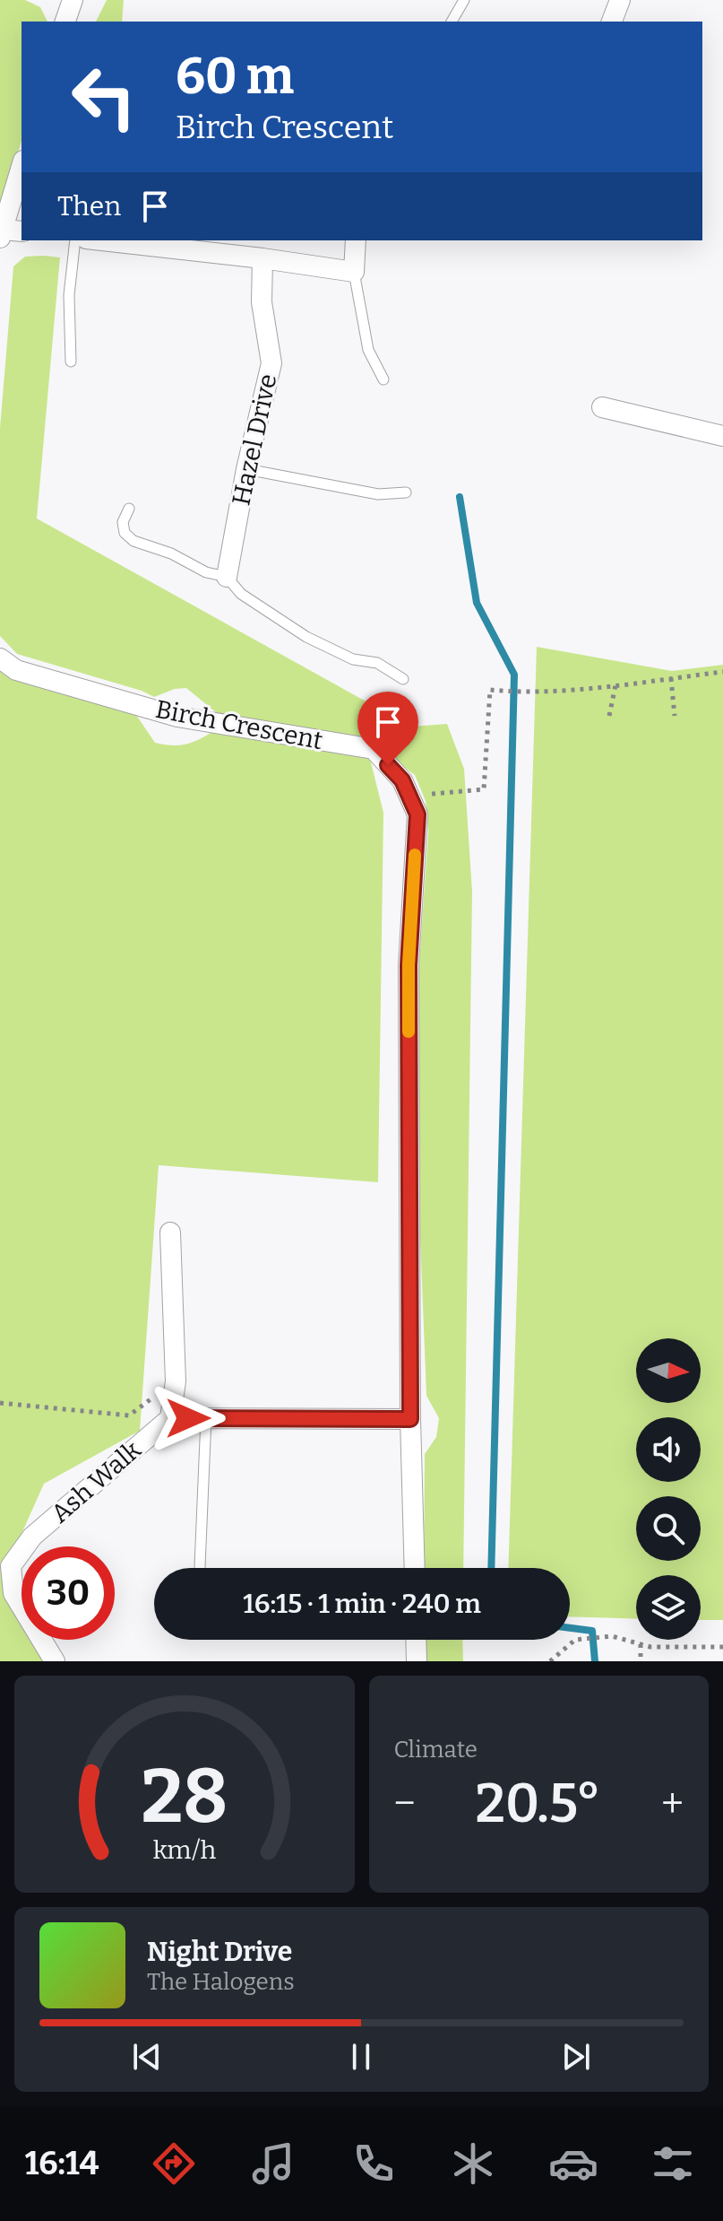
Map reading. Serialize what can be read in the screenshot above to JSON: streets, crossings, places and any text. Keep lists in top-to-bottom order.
{
  "streets": {
    "street": ["Hazel Drive", "Birch Crescent", "Ash Walk"]
  },
  "north": "right",
  "page": {
    "turn": ["60 m", "Birch Crescent"],
    "then": "Then",
    "limit": "30",
    "trip": "16:15 · 1 min · 240 m",
    "tile": "Climate",
    "heat": ["−", "20.5°", "+"],
    "song": ["Night Drive", "The Halogens"],
    "tabs": "16:14",
    "gauge": ["28", "km/h"]
  }
}
